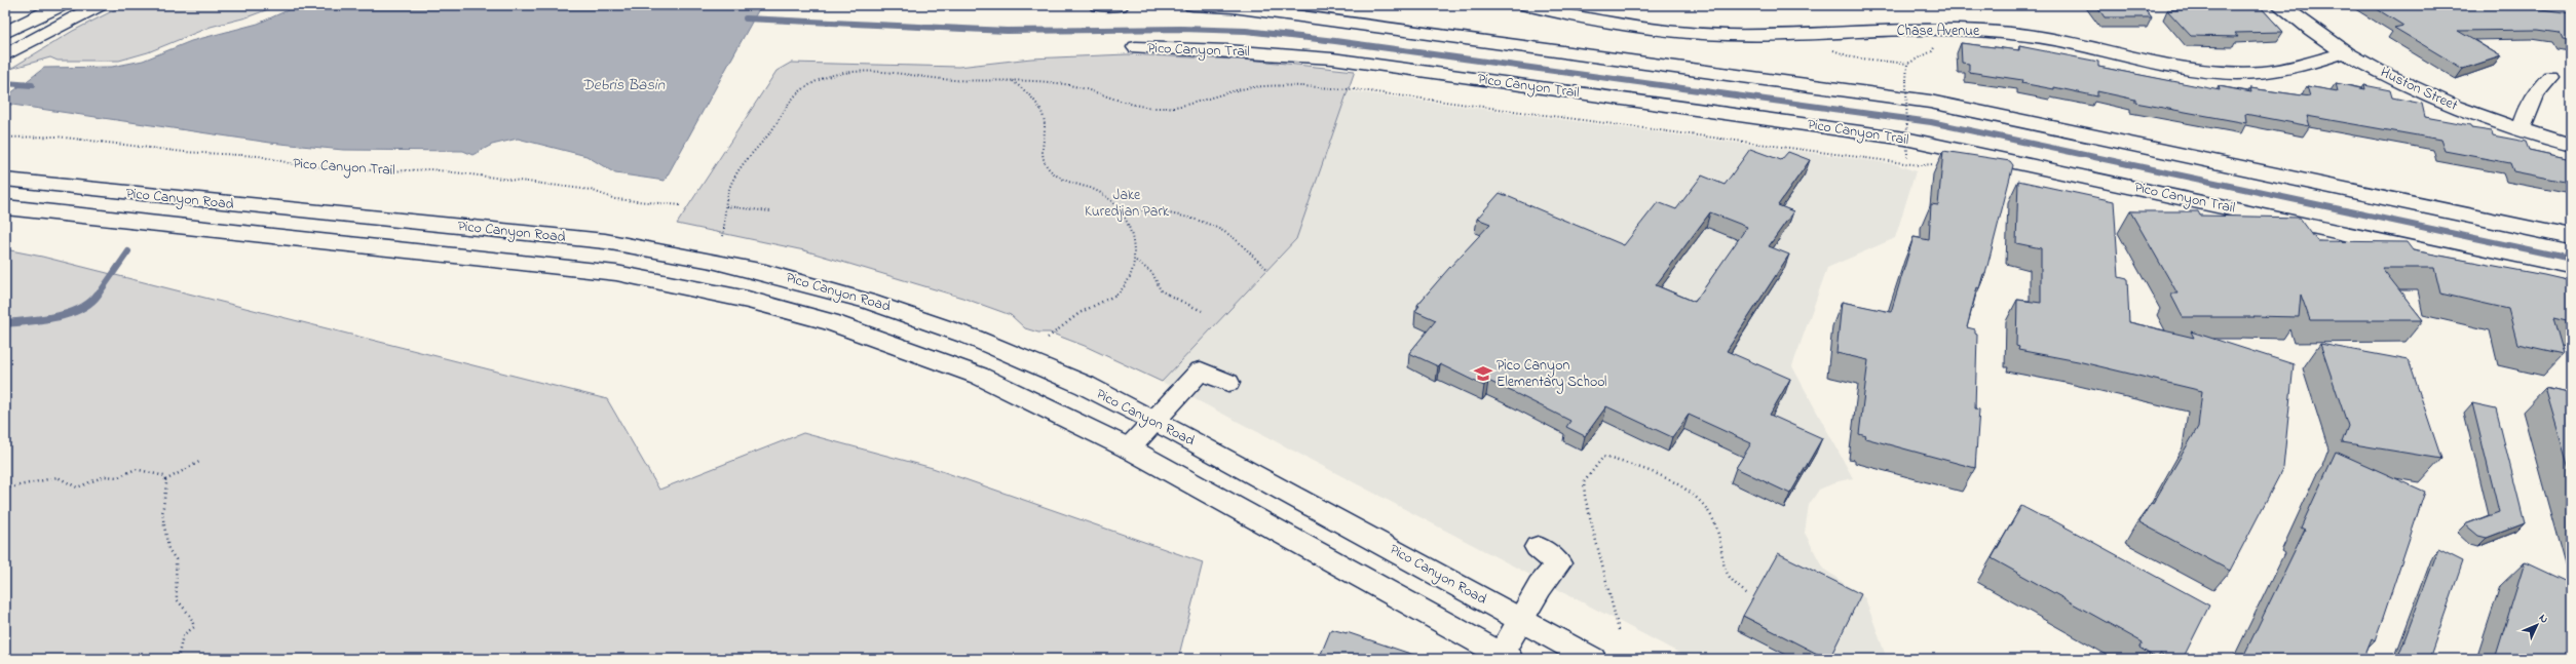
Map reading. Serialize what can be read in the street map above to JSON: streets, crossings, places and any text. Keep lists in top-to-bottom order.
{
  "streets": {
    "main road": [
      "Chase Avenue",
      "Pico Canyon Trail",
      "Huston Street",
      "Pico Canyon Road"
    ]
  },
  "crossings": [
    ["Chase Avenue", "Huston Street"]
  ],
  "water": ["Debris Basin"],
  "parks": ["Jake Kuredjian Park"],
  "places": {
    "school or university": ["Pico Canyon Elementary School"]
  },
  "north": "top right"
}
